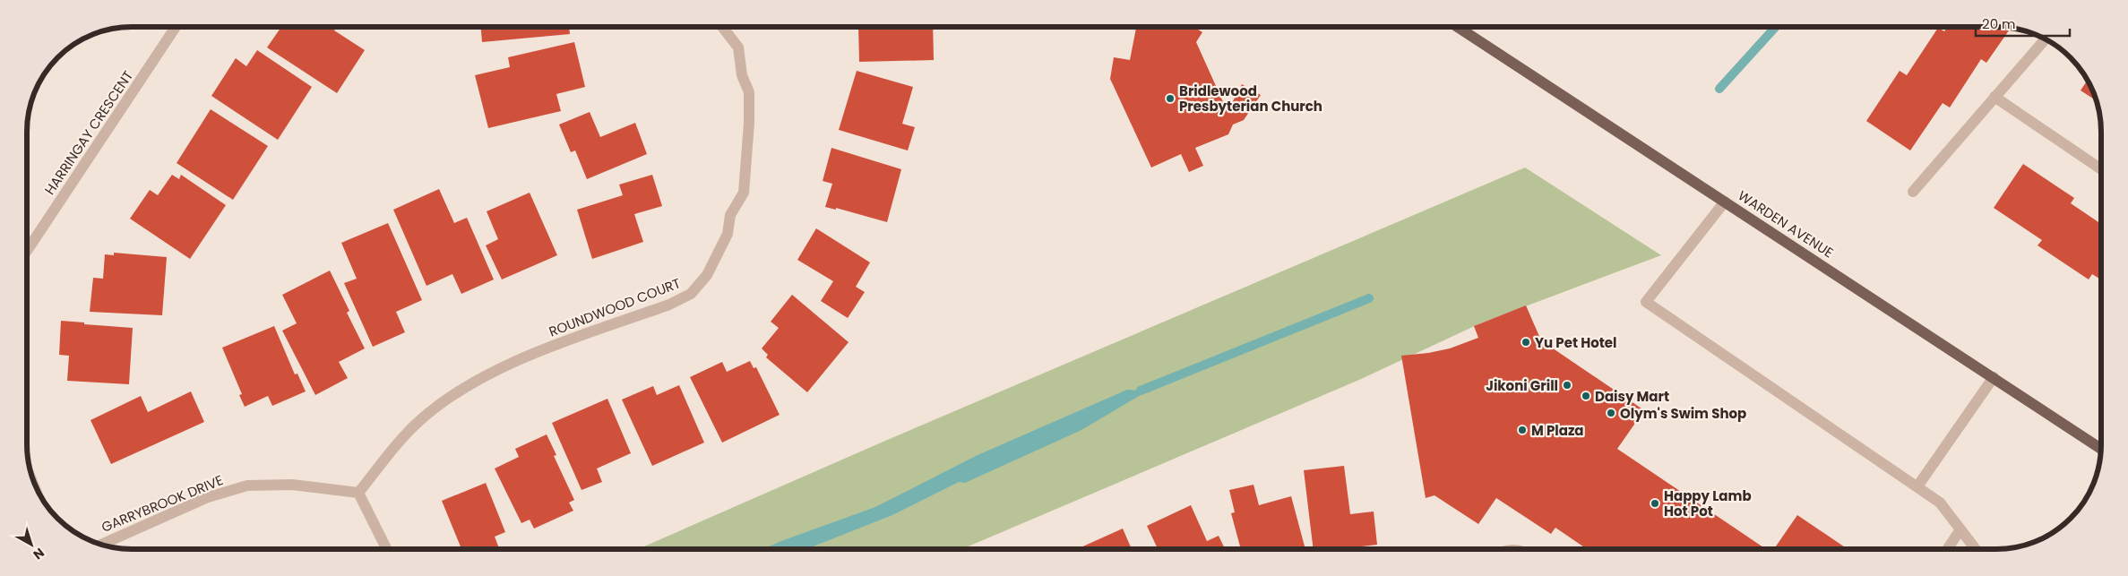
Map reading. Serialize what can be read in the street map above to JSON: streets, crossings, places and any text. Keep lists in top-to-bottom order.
{
  "streets": {
    "main road": ["WARDEN AVENUE"],
    "street": ["HARRINGAY CRESCENT", "ROUNDWOOD COURT", "GARRYBROOK DRIVE"]
  },
  "crossings": [
    ["ROUNDWOOD COURT", "GARRYBROOK DRIVE"]
  ],
  "places": [
    "Bridlewood Presbyterian Church",
    "Yu Pet Hotel",
    "Jikoni Grill",
    "Daisy Mart",
    "Olym's Swim Shop",
    "M Plaza",
    "Happy Lamb Hot Pot"
  ],
  "scale_bar": "20 m",
  "north": "bottom right"
}
